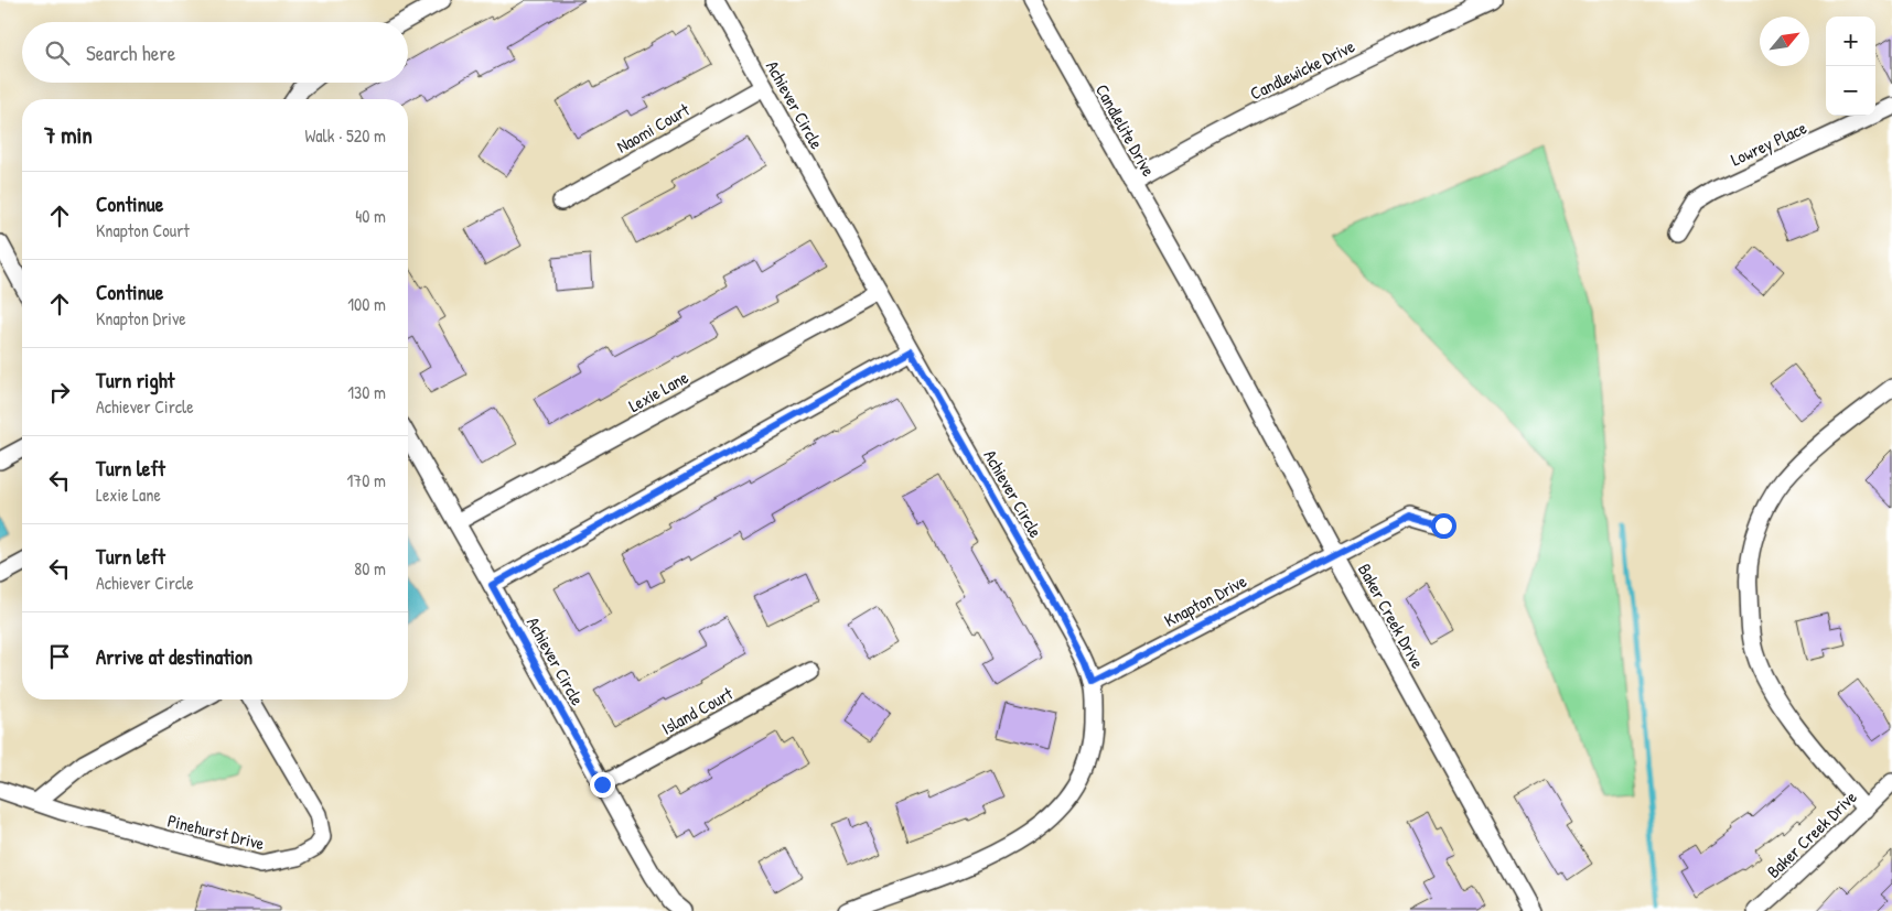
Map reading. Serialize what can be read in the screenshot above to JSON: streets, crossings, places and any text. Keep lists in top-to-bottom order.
{
  "streets": {
    "street": [
      "Candlewicke Drive",
      "Achiever Circle",
      "Naomi Court",
      "Candlelite Drive",
      "Lowrey Place",
      "Lexie Lane",
      "Knapton Drive",
      "Baker Creek Drive",
      "Island Court",
      "Pinehurst Drive"
    ]
  },
  "crossings": [
    ["Candlewicke Drive", "Candlelite Drive"],
    ["Achiever Circle", "Naomi Court"],
    ["Achiever Circle", "Lexie Lane"],
    ["Achiever Circle", "Knapton Drive"],
    ["Achiever Circle", "Island Court"],
    ["Candlelite Drive", "Baker Creek Drive"],
    ["Knapton Drive", "Baker Creek Drive"]
  ],
  "north": "top right",
  "page": {
    "map_buttons": ["+", "−"],
    "search": "Search here",
    "heading": ["7 min", "Walk · 520 m"],
    "list": [
      ["Continue", "Knapton Court", "40 m"],
      ["Continue", "Knapton Drive", "100 m"],
      ["Turn right", "Achiever Circle", "130 m"],
      ["Turn left", "Lexie Lane", "170 m"],
      ["Turn left", "Achiever Circle", "80 m"],
      "Arrive at destination"
    ]
  }
}
